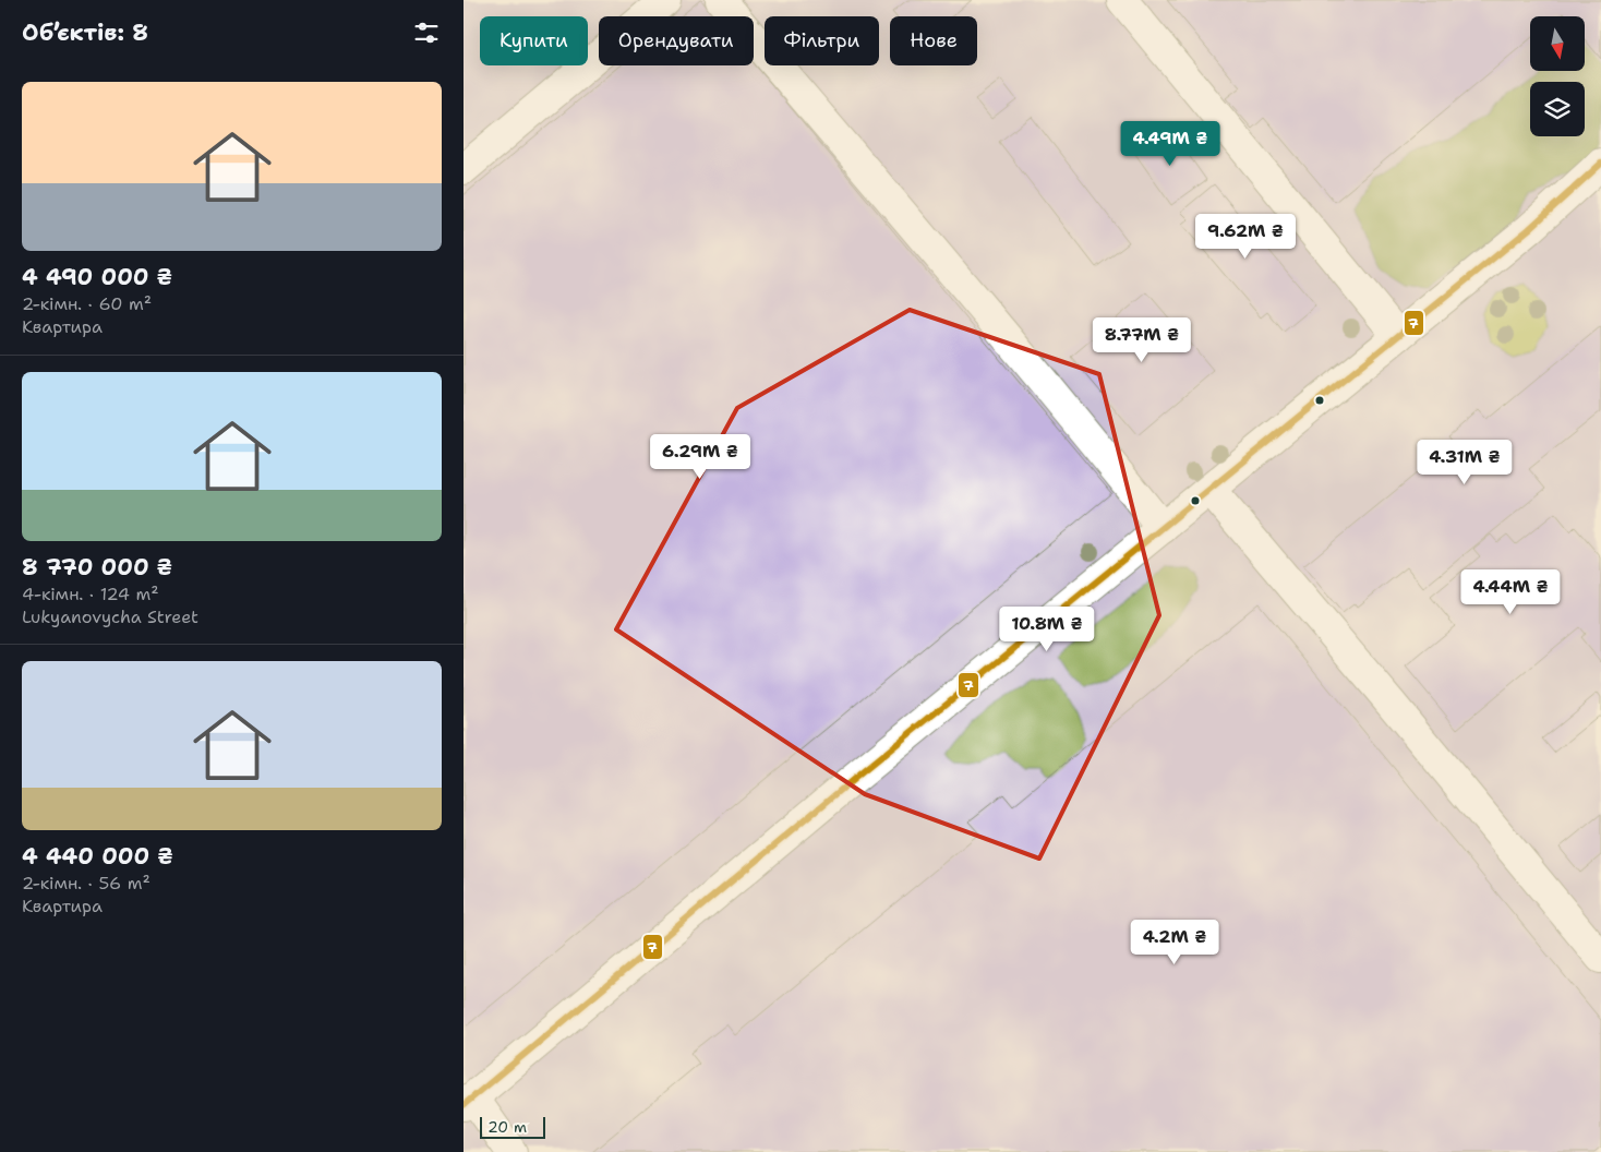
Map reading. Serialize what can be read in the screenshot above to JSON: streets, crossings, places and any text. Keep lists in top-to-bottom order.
{
  "lines": ["transit line 7"],
  "scale_bar": "20 m",
  "north": "bottom",
  "page": {
    "heading": "Об’єктів: 8",
    "chip": [
      "Купити",
      "Орендувати",
      "Фільтри",
      "Нове"
    ],
    "list": [
      {
        "name": "4 490 000 ₴",
        "note": "2-кімн. · 60 m² · Квартира"
      },
      {
        "name": "8 770 000 ₴",
        "note": "4-кімн. · 124 m² · Lukyanovycha Street"
      },
      {
        "name": "4 440 000 ₴",
        "note": "2-кімн. · 56 m² · Квартира"
      }
    ],
    "price": [
      "4.49M ₴",
      "9.62M ₴",
      "8.77M ₴",
      "6.29M ₴",
      "4.31M ₴",
      "4.44M ₴",
      "10.8M ₴",
      "4.2M ₴"
    ],
    "scale": "20 m"
  }
}
